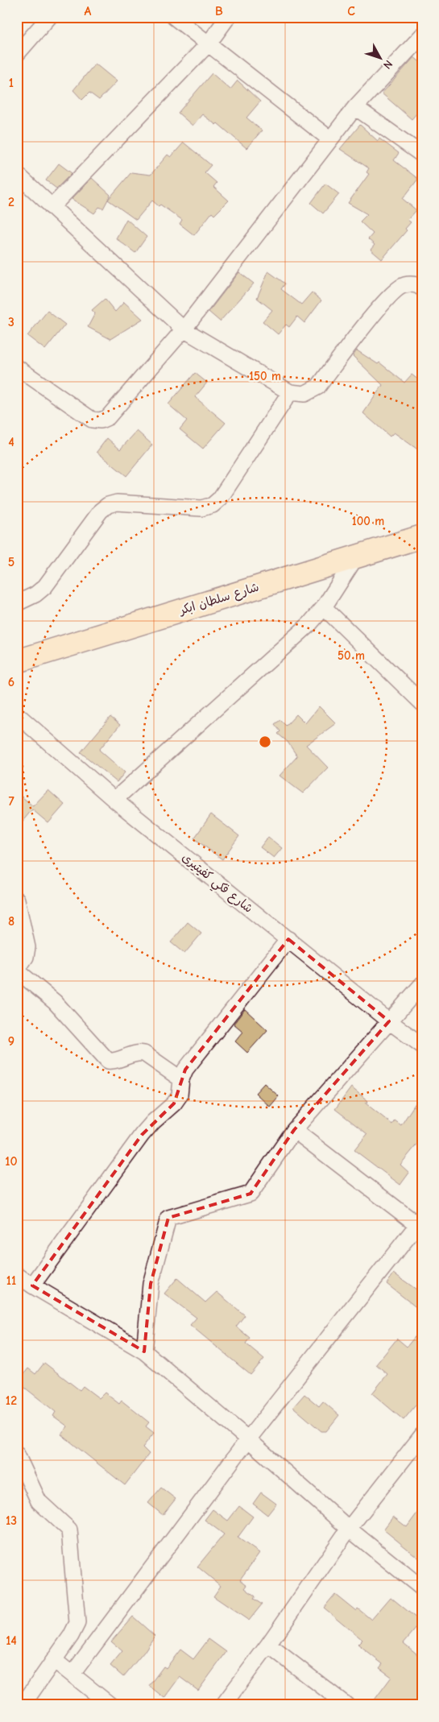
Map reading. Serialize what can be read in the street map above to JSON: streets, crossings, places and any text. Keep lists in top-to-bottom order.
{
  "streets": {
    "highway": ["شارع سلطان ابكر"],
    "street": ["شارع فكي كفيتيرى"]
  },
  "north": "bottom right",
  "grid": {
    "columns": ["A", "B", "C"],
    "rows": [
      "1",
      "2",
      "3",
      "4",
      "5",
      "6",
      "7",
      "8",
      "9",
      "10",
      "11",
      "12",
      "13",
      "14"
    ]
  },
  "rings": ["150 m", "100 m", "50 m"]
}
